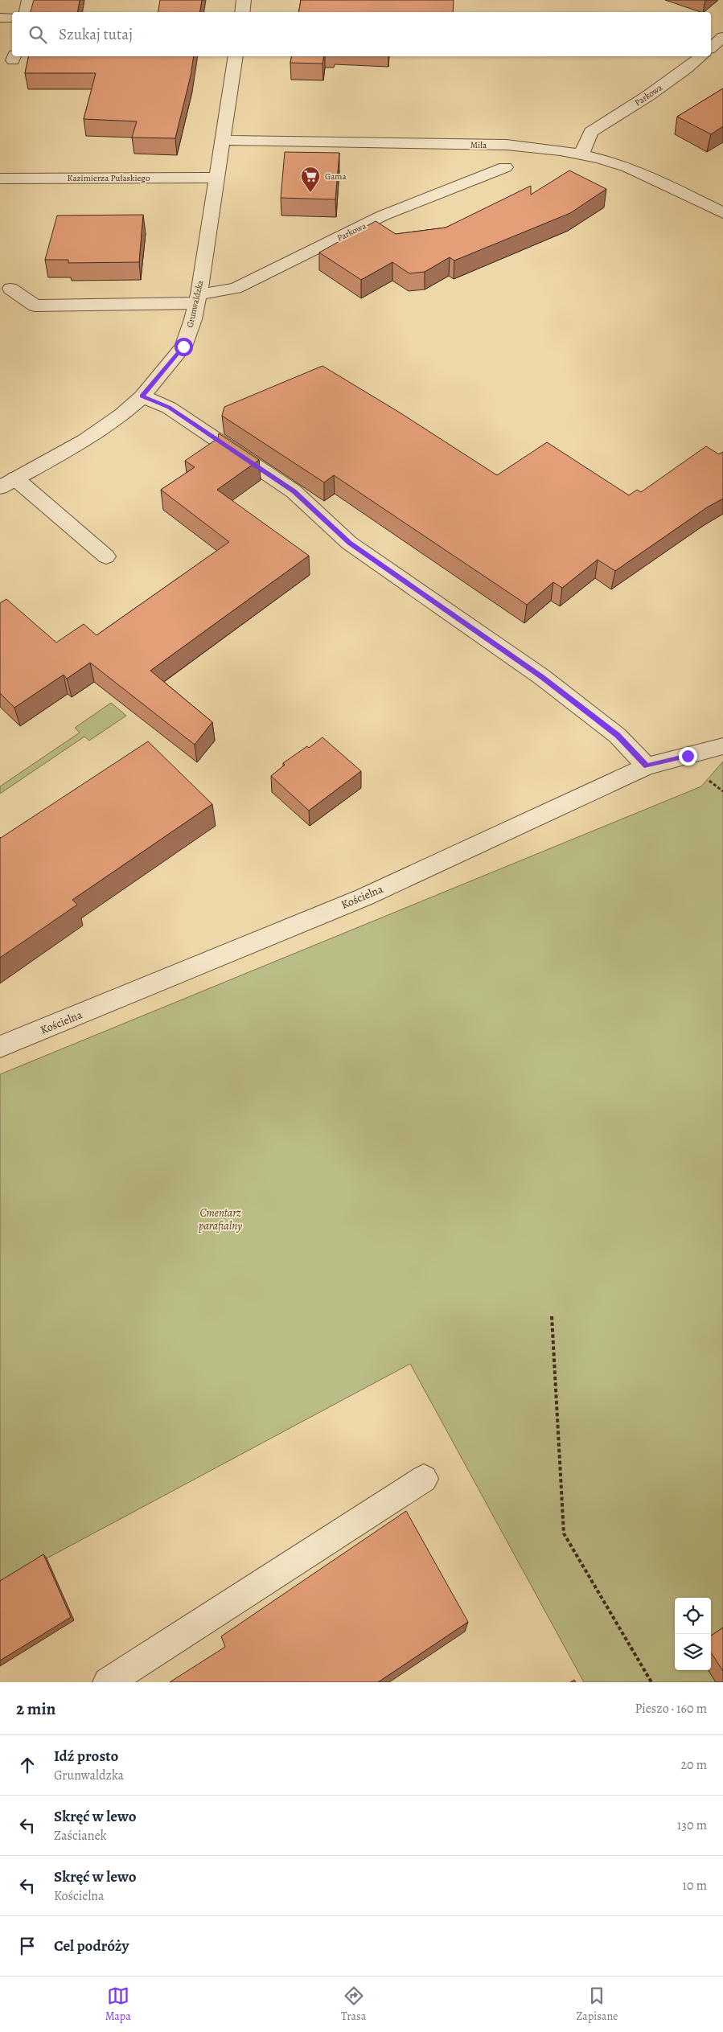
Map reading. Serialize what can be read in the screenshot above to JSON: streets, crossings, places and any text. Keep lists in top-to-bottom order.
{
  "streets": {
    "street": [
      "Parkowa",
      "Miła",
      "Kazimierza Pułaskiego",
      "Grunwaldzka",
      "Kościelna"
    ]
  },
  "crossings": [
    ["Parkowa", "Miła"],
    ["Parkowa", "Grunwaldzka"],
    ["Miła", "Grunwaldzka"],
    ["Kazimierza Pułaskiego", "Grunwaldzka"]
  ],
  "parks": ["Cmentarz parafialny"],
  "places": {
    "supermarket": ["Gama"]
  },
  "page": {
    "search": "Szukaj tutaj",
    "heading": ["2 min", "Pieszo · 160 m"],
    "list": [
      ["Idź prosto", "Grunwaldzka", "20 m"],
      ["Skręć w lewo", "Zaścianek", "130 m"],
      ["Skręć w lewo", "Kościelna", "10 m"],
      "Cel podróży"
    ],
    "nav": ["Mapa", "Trasa", "Zapisane"]
  }
}
